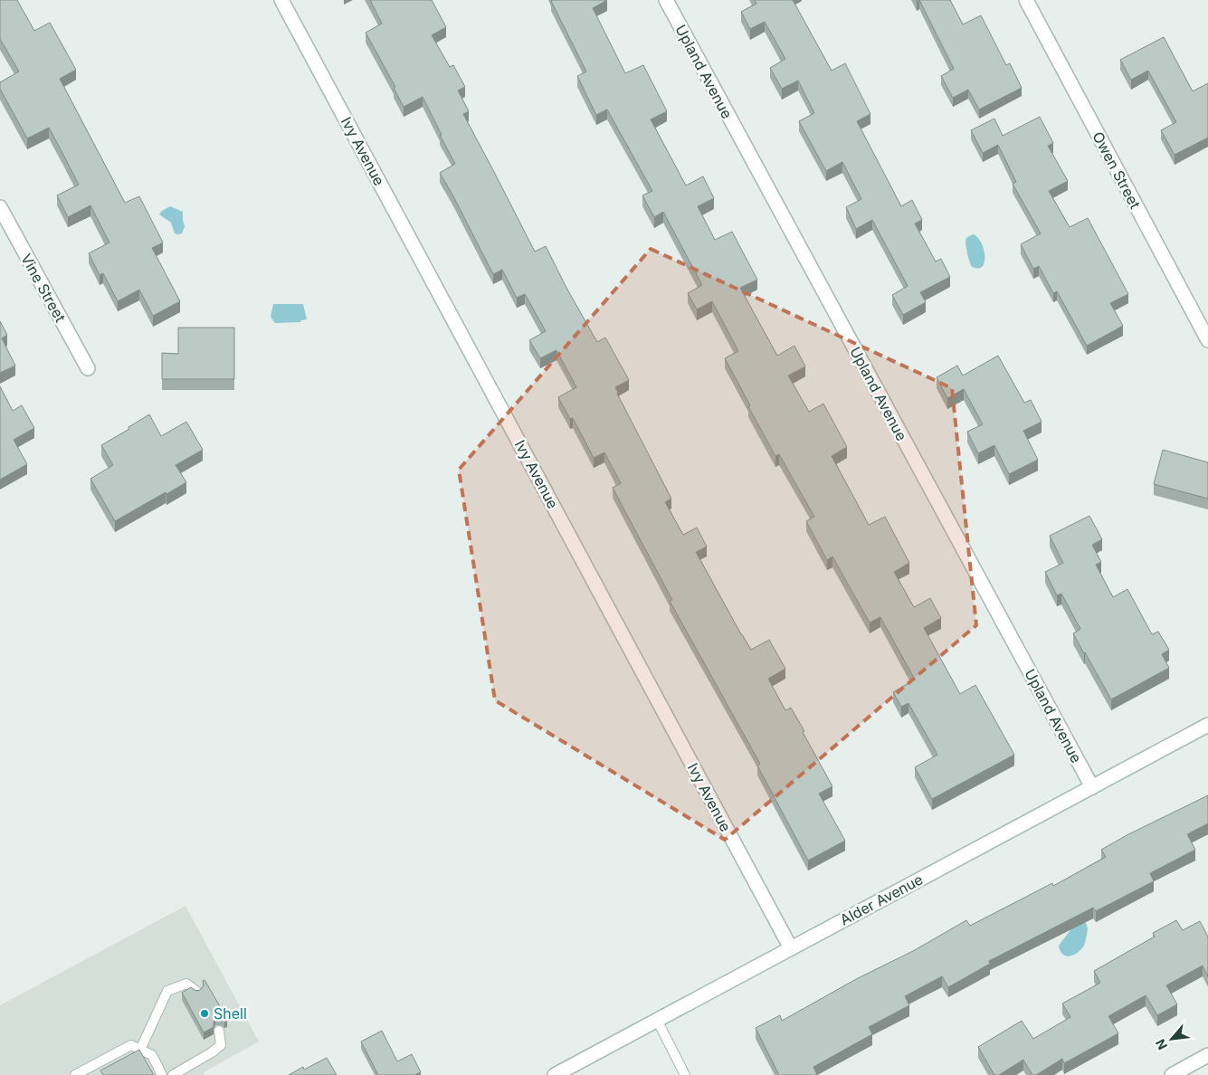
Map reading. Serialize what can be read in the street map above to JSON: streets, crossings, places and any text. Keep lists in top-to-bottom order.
{
  "streets": {
    "street": [
      "Upland Avenue",
      "Ivy Avenue",
      "Owen Street",
      "Vine Street",
      "Alder Avenue"
    ]
  },
  "crossings": [
    ["Upland Avenue", "Alder Avenue"],
    ["Ivy Avenue", "Alder Avenue"]
  ],
  "places": ["Shell"],
  "north": "bottom left"
}
